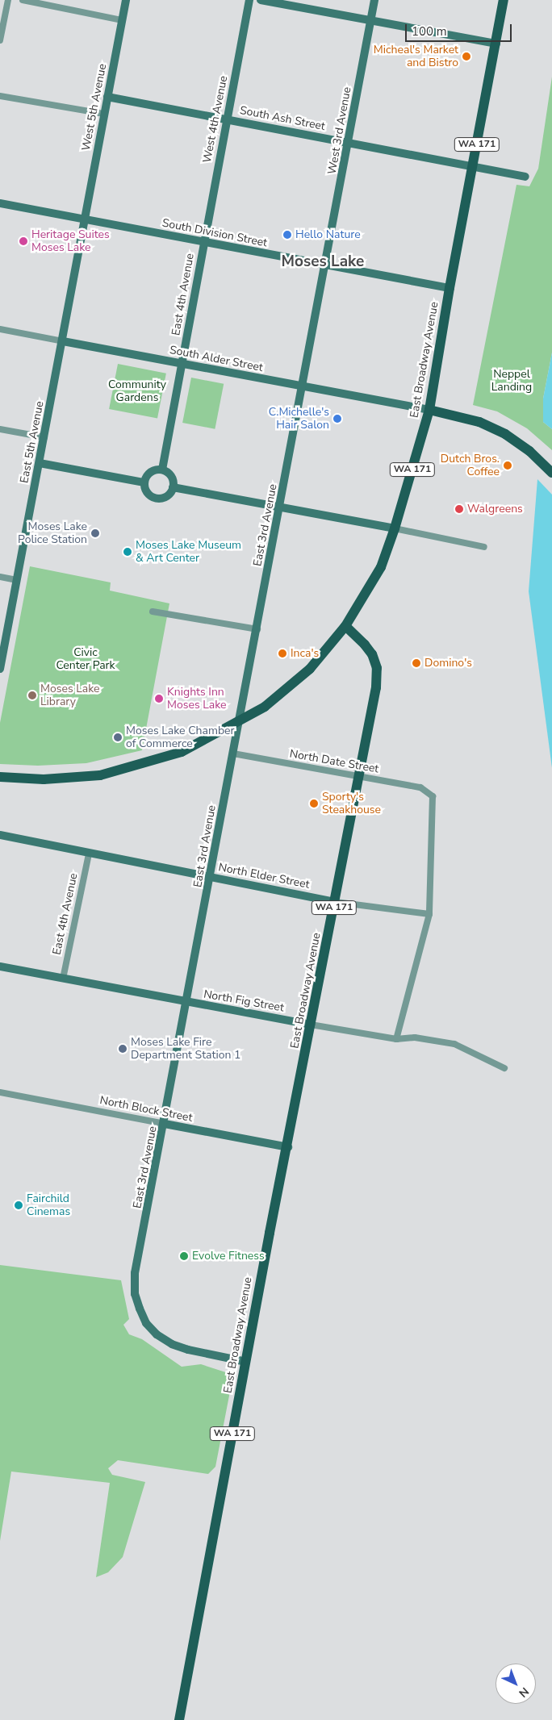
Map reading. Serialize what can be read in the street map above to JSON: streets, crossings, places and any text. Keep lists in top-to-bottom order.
{
  "streets": {
    "main road": [
      "West 5th Avenue",
      "South Ash Street",
      "West 4th Avenue",
      "West 3rd Avenue",
      "WA 171",
      "South Division Street",
      "East 4th Avenue",
      "South Alder Street",
      "East Broadway Avenue",
      "East 5th Avenue",
      "East 3rd Avenue",
      "North Elder Street",
      "North Fig Street",
      "North Block Street"
    ],
    "street": ["North Date Street"]
  },
  "crossings": [
    ["West 5th Avenue", "South Ash Street"],
    ["West 5th Avenue", "South Division Street"],
    ["West 5th Avenue", "East 5th Avenue"],
    ["South Ash Street", "West 4th Avenue"],
    ["South Ash Street", "West 3rd Avenue"],
    ["South Ash Street", "WA 171"],
    ["West 4th Avenue", "South Division Street"],
    ["West 4th Avenue", "East 4th Avenue"],
    ["West 3rd Avenue", "South Division Street"],
    ["West 3rd Avenue", "East 3rd Avenue"],
    ["WA 171", "South Division Street"],
    ["WA 171", "East Broadway Avenue"],
    ["South Division Street", "East 4th Avenue"],
    ["South Division Street", "East Broadway Avenue"],
    ["South Division Street", "East 5th Avenue"],
    ["South Division Street", "East 3rd Avenue"],
    ["East 4th Avenue", "South Alder Street"],
    ["East 4th Avenue", "North Elder Street"],
    ["East 4th Avenue", "North Fig Street"],
    ["South Alder Street", "East Broadway Avenue"],
    ["South Alder Street", "East 5th Avenue"],
    ["South Alder Street", "East 3rd Avenue"],
    ["East Broadway Avenue", "East 3rd Avenue"],
    ["East Broadway Avenue", "North Date Street"],
    ["East Broadway Avenue", "North Elder Street"],
    ["East Broadway Avenue", "North Fig Street"],
    ["East Broadway Avenue", "North Block Street"],
    ["East 3rd Avenue", "North Date Street"],
    ["East 3rd Avenue", "North Elder Street"],
    ["East 3rd Avenue", "North Fig Street"],
    ["East 3rd Avenue", "North Block Street"],
    ["North Date Street", "North Elder Street"]
  ],
  "districts": ["Moses Lake"],
  "parks": ["Neppel Landing", "Community Gardens", "Civic Center Park"],
  "places": [
    "Micheal's Market and Bistro",
    "Hello Nature",
    "Heritage Suites Moses Lake",
    "C.Michelle's Hair Salon",
    "Dutch Bros. Coffee",
    "Walgreens",
    "Moses Lake Police Station",
    "Moses Lake Museum & Art Center",
    "Inca's",
    "Domino's",
    "Moses Lake Library",
    "Knights Inn Moses Lake",
    "Moses Lake Chamber of Commerce",
    "Sporty's Steakhouse",
    "Moses Lake Fire Department Station 1",
    "Fairchild Cinemas",
    "Evolve Fitness"
  ],
  "scale_bar": "100 m",
  "north": "bottom right"
}
